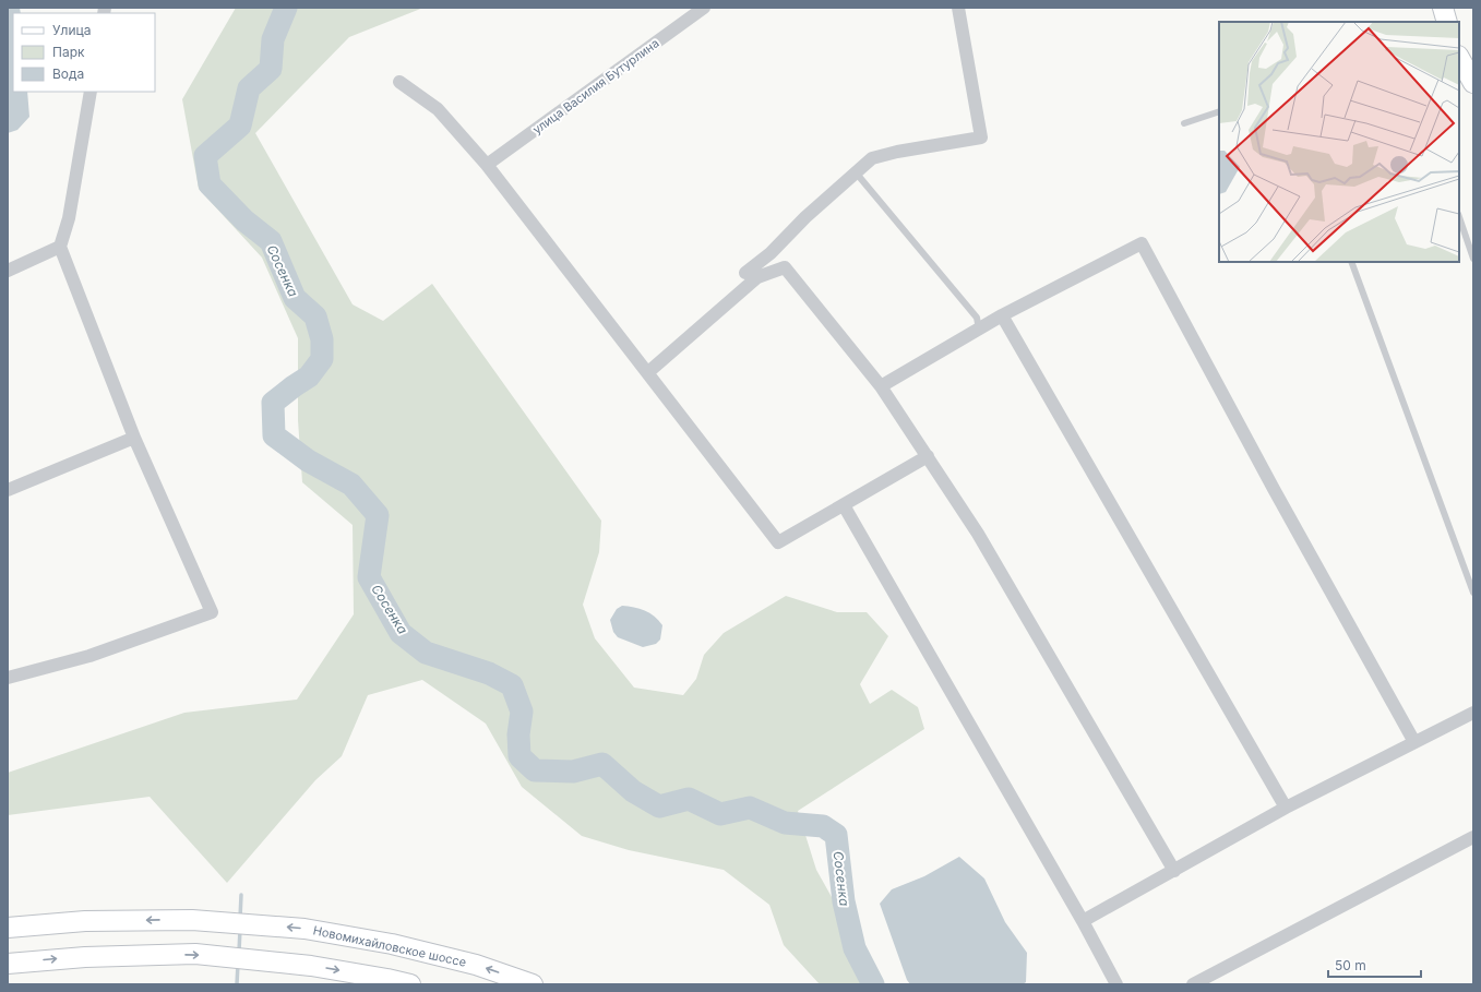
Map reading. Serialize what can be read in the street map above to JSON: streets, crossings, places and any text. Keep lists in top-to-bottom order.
{
  "streets": {
    "main road": ["Новомихайловское шоссе"],
    "street": ["улица Василия Бутурлина"]
  },
  "water": ["Сосенка"],
  "legend": ["Улица", "Парк", "Вода"],
  "scale_bar": "50 m"
}
